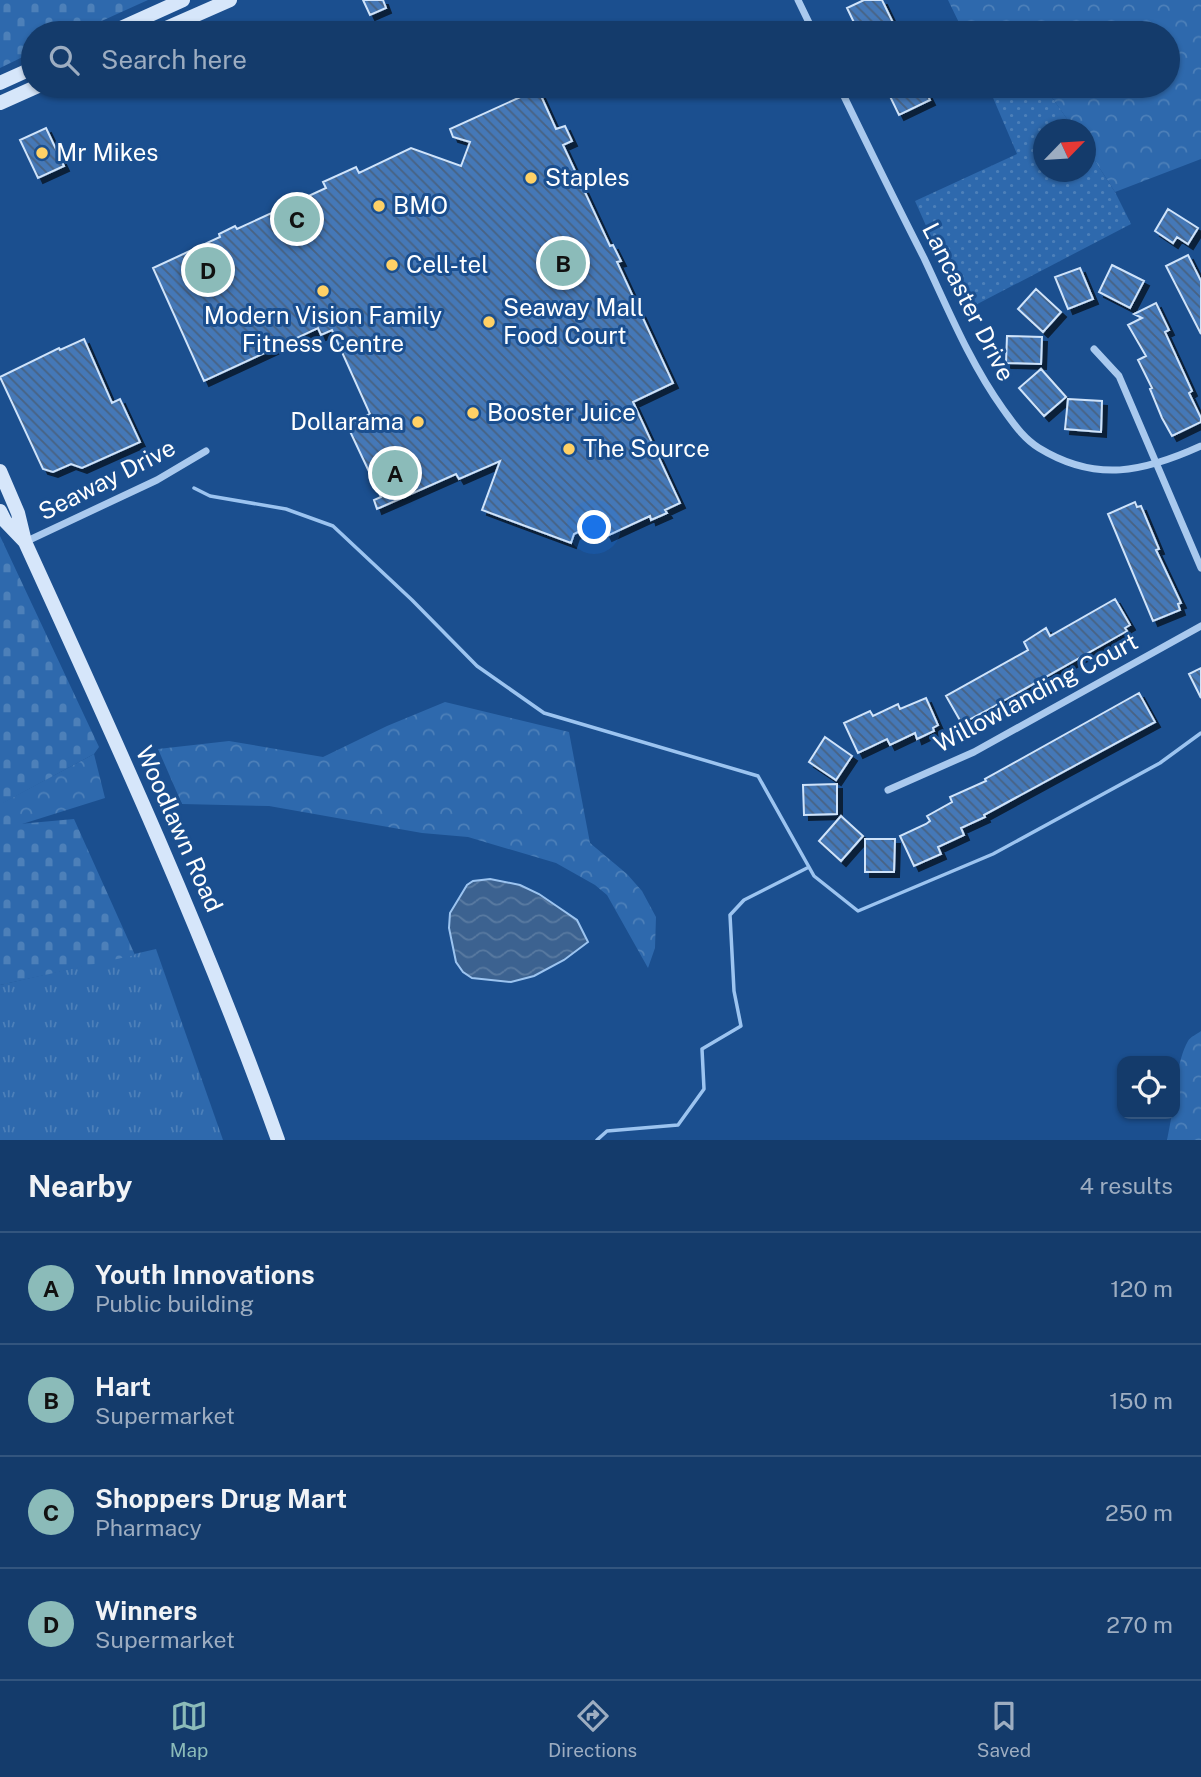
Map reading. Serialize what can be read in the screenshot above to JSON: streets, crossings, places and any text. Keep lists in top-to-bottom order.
{
  "streets": {
    "main road": ["Woodlawn Road"],
    "street": ["Lancaster Drive", "Seaway Drive", "Willowlanding Court"]
  },
  "crossings": [
    ["Seaway Drive", "Woodlawn Road"]
  ],
  "places": [
    "Mr Mikes",
    "Staples",
    "BMO",
    "Cell-tel",
    "Modern Vision Family Fitness Centre",
    "Seaway Mall Food Court",
    "Booster Juice",
    "Dollarama",
    "The Source"
  ],
  "north": "top right",
  "page": {
    "search": "Search here",
    "pins": [
      "C",
      "B",
      "D",
      "A"
    ],
    "heading": ["Nearby", "4 results"],
    "list": [
      {
        "mark": "A",
        "name": "Youth Innovations",
        "note": "Public building",
        "value": "120 m"
      },
      {
        "mark": "B",
        "name": "Hart",
        "note": "Supermarket",
        "value": "150 m"
      },
      {
        "mark": "C",
        "name": "Shoppers Drug Mart",
        "note": "Pharmacy",
        "value": "250 m"
      },
      {
        "mark": "D",
        "name": "Winners",
        "note": "Supermarket",
        "value": "270 m"
      }
    ],
    "nav": ["Map", "Directions", "Saved"]
  }
}
